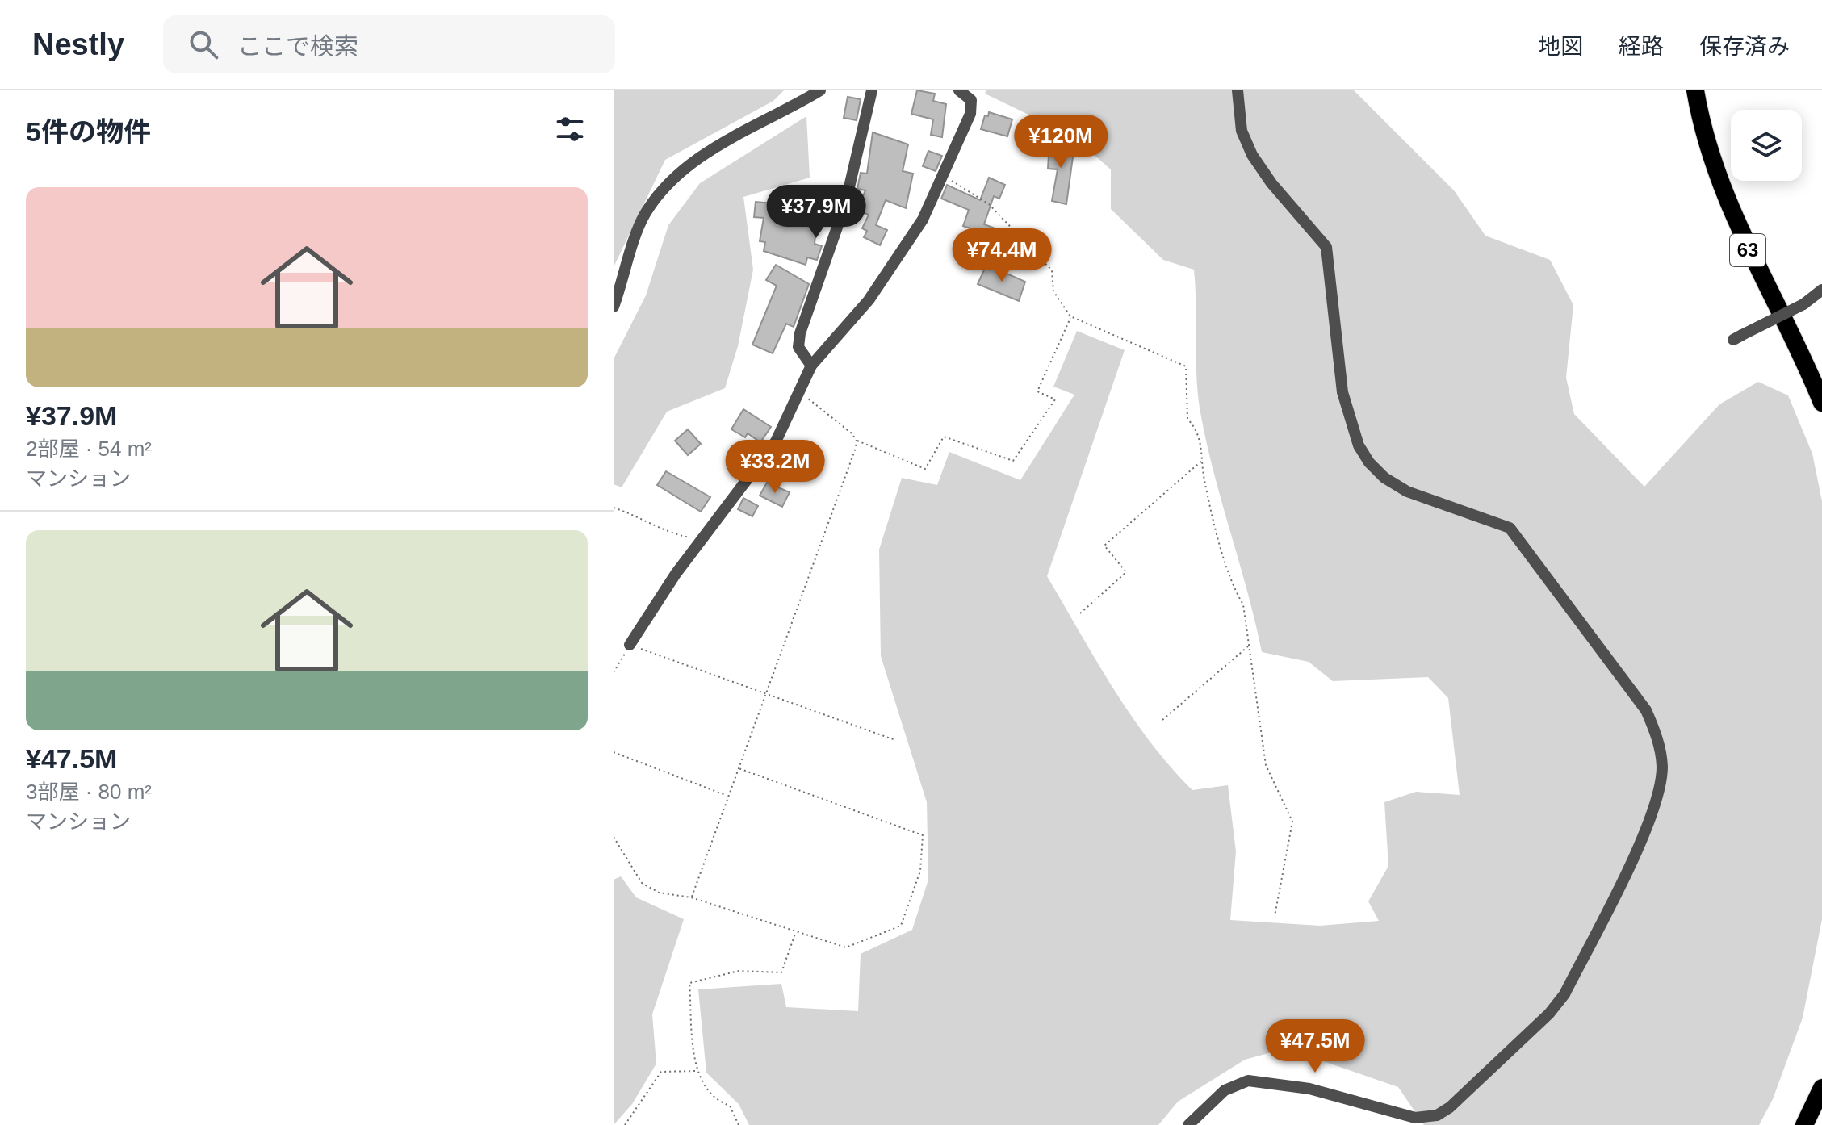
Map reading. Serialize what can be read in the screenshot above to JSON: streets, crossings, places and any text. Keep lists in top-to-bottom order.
{
  "streets": {
    "highway": ["63"]
  },
  "page": {
    "header": "Nestly",
    "search": "ここで検索",
    "nav": ["地図", "経路", "保存済み"],
    "heading": "5件の物件",
    "price": [
      "¥120M",
      "¥37.9M",
      "¥74.4M",
      "¥33.2M",
      "¥47.5M"
    ],
    "list": [
      {
        "name": "¥37.9M",
        "note": "2部屋 · 54 m² · マンション"
      },
      {
        "name": "¥47.5M",
        "note": "3部屋 · 80 m² · マンション"
      }
    ]
  }
}
